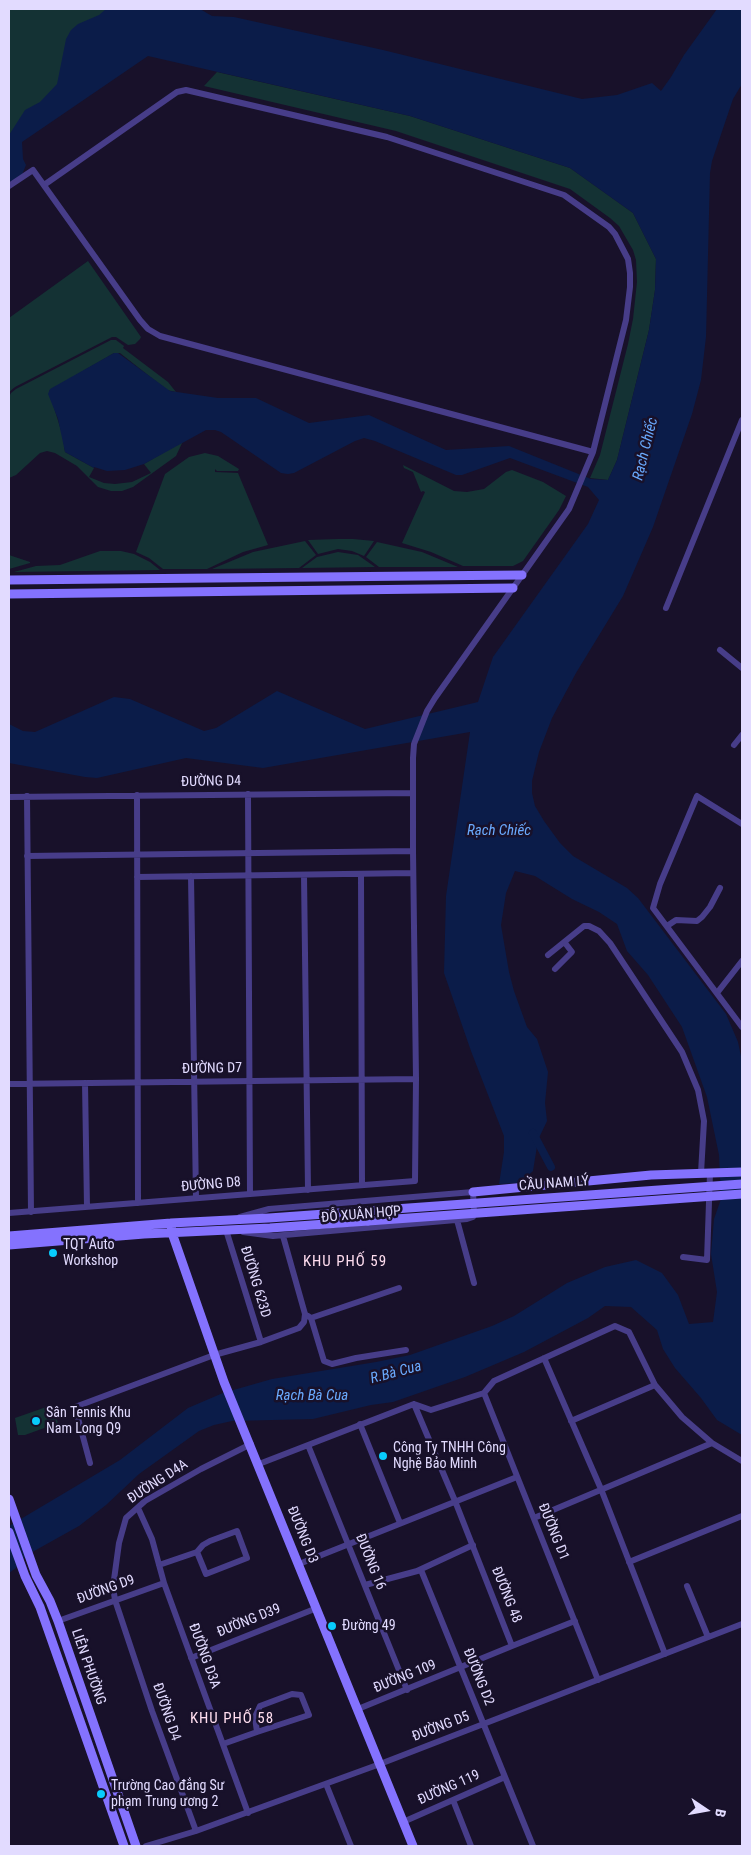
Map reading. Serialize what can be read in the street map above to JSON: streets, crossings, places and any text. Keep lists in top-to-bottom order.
{
  "streets": {
    "street": [
      "ĐƯỜNG D4",
      "ĐƯỜNG D7",
      "CẦU NAM LÝ",
      "ĐƯỜNG D8",
      "ĐỖ XUÂN HỢP",
      "ĐƯỜNG 623D",
      "ĐƯỜNG D4A",
      "ĐƯỜNG D1",
      "ĐƯỜNG D3",
      "ĐƯỜNG 16",
      "ĐƯỜNG D9",
      "ĐƯỜNG 48",
      "ĐƯỜNG D39",
      "ĐƯỜNG D3A",
      "LIÊN PHƯỜNG",
      "ĐƯỜNG 109",
      "ĐƯỜNG D2",
      "ĐƯỜNG D5",
      "ĐƯỜNG 119"
    ]
  },
  "crossings": [
    ["ĐƯỜNG D4", "ĐƯỜNG D4A"],
    ["ĐƯỜNG D4", "ĐƯỜNG D9"],
    ["ĐƯỜNG D4", "ĐƯỜNG D5"],
    ["ĐƯỜNG D7", "ĐƯỜNG D8"],
    ["CẦU NAM LÝ", "ĐỖ XUÂN HỢP"],
    ["ĐỖ XUÂN HỢP", "ĐƯỜNG 623D"],
    ["ĐỖ XUÂN HỢP", "ĐƯỜNG D3"],
    ["ĐƯỜNG D4A", "ĐƯỜNG D3"],
    ["ĐƯỜNG D4A", "ĐƯỜNG D9"],
    ["ĐƯỜNG D4A", "ĐƯỜNG D3A"],
    ["ĐƯỜNG D1", "ĐƯỜNG D5"],
    ["ĐƯỜNG D3", "ĐƯỜNG D39"],
    ["ĐƯỜNG D3", "ĐƯỜNG 109"],
    ["ĐƯỜNG D3", "ĐƯỜNG D5"],
    ["ĐƯỜNG D3", "ĐƯỜNG 119"],
    ["ĐƯỜNG 16", "ĐƯỜNG 109"],
    ["ĐƯỜNG D9", "ĐƯỜNG D3A"],
    ["ĐƯỜNG D9", "LIÊN PHƯỜNG"],
    ["ĐƯỜNG 48", "ĐƯỜNG 109"],
    ["ĐƯỜNG 48", "ĐƯỜNG D2"],
    ["ĐƯỜNG D39", "ĐƯỜNG D3A"],
    ["ĐƯỜNG D3A", "ĐƯỜNG D5"],
    ["ĐƯỜNG 109", "ĐƯỜNG D2"],
    ["ĐƯỜNG D2", "ĐƯỜNG D5"],
    ["ĐƯỜNG D2", "ĐƯỜNG 119"]
  ],
  "districts": ["KHU PHỐ 59", "KHU PHỐ 58"],
  "water": ["Rạch Chiếc", "R.Bà Cua", "Rạch Bà Cua"],
  "places": [
    "TQT Auto Workshop",
    "Sân Tennis Khu Nam Long Q9",
    "Công Ty TNHH Công Nghệ Bảo Minh",
    "Đường 49",
    "Trường Cao đẳng Sư phạm Trung ương 2"
  ],
  "north": "right"
}
